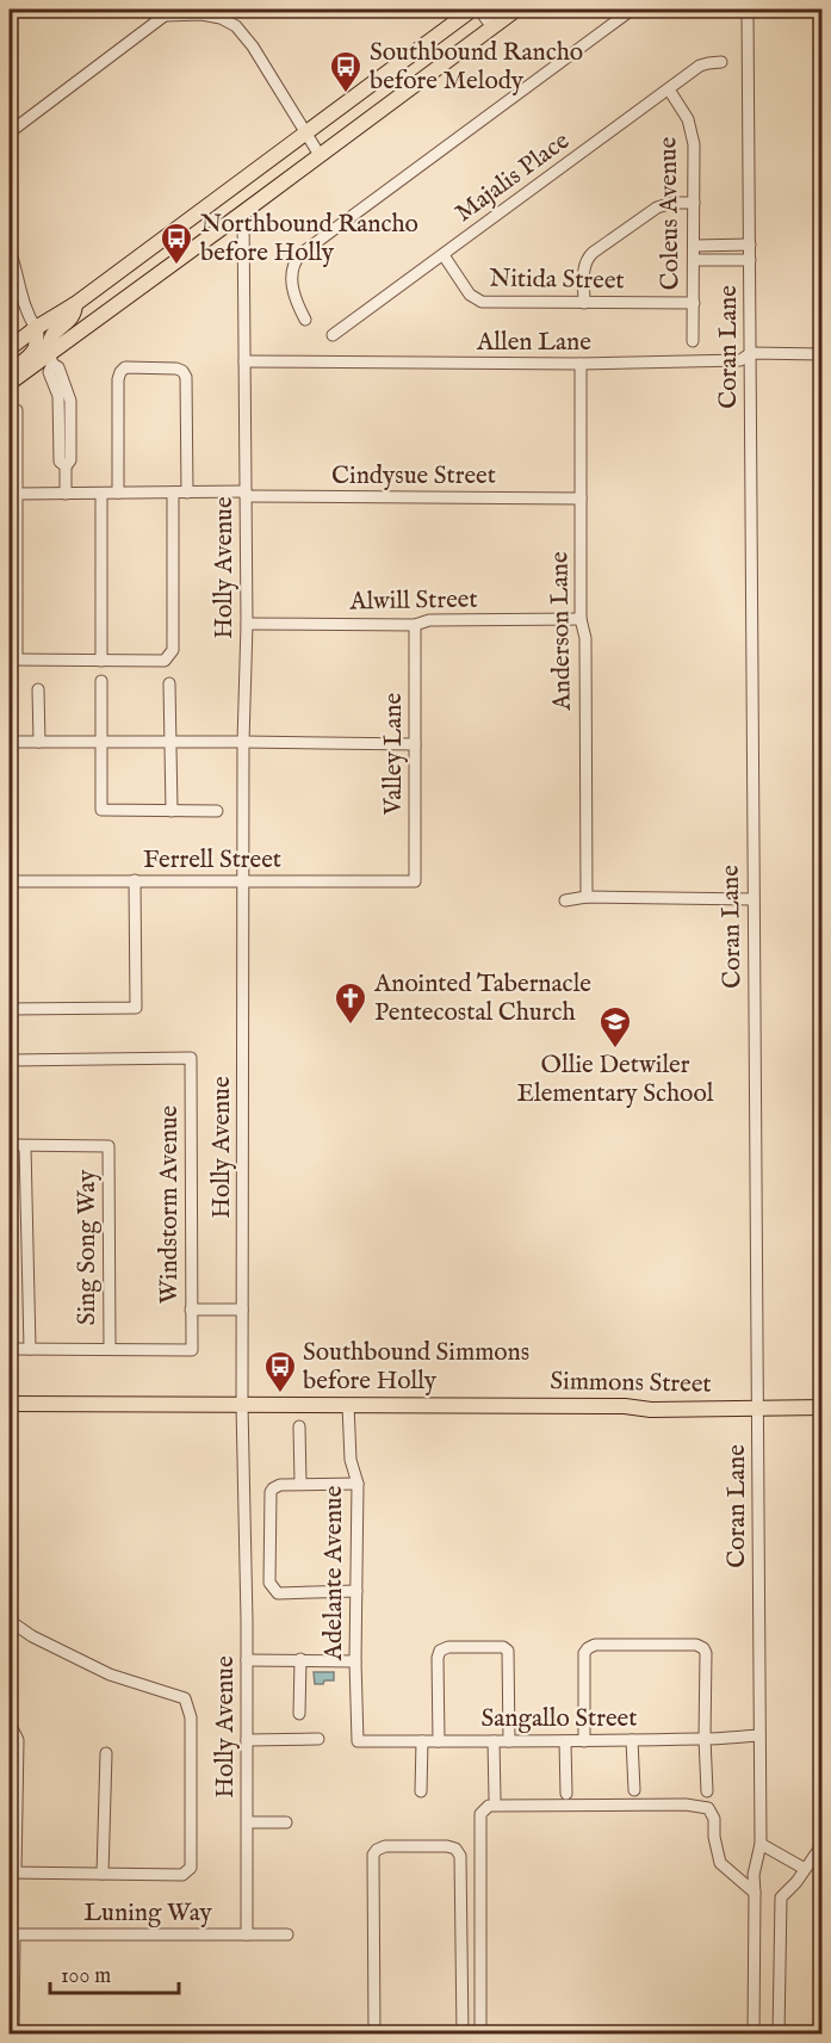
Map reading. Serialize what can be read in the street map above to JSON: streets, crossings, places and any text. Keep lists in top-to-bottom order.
{
  "streets": {
    "main road": ["Simmons Street"],
    "street": [
      "Majalis Place",
      "Coleus Avenue",
      "Nitida Street",
      "Allen Lane",
      "Coran Lane",
      "Cindysue Street",
      "Holly Avenue",
      "Alwill Street",
      "Anderson Lane",
      "Valley Lane",
      "Ferrell Street",
      "Windstorm Avenue",
      "Sing Song Way",
      "Adelante Avenue",
      "Sangallo Street",
      "Luning Way"
    ]
  },
  "crossings": [
    ["Majalis Place", "Coleus Avenue"],
    ["Majalis Place", "Nitida Street"],
    ["Coleus Avenue", "Nitida Street"],
    ["Allen Lane", "Coran Lane"],
    ["Allen Lane", "Holly Avenue"],
    ["Allen Lane", "Anderson Lane"],
    ["Coran Lane", "Simmons Street"],
    ["Coran Lane", "Sangallo Street"],
    ["Cindysue Street", "Holly Avenue"],
    ["Cindysue Street", "Anderson Lane"],
    ["Holly Avenue", "Alwill Street"],
    ["Holly Avenue", "Ferrell Street"],
    ["Holly Avenue", "Simmons Street"],
    ["Holly Avenue", "Luning Way"],
    ["Alwill Street", "Anderson Lane"],
    ["Alwill Street", "Valley Lane"],
    ["Valley Lane", "Ferrell Street"],
    ["Windstorm Avenue", "Sing Song Way"],
    ["Simmons Street", "Adelante Avenue"],
    ["Adelante Avenue", "Sangallo Street"]
  ],
  "places": {
    "bus stop": ["Southbound Rancho before Melody", "Northbound Rancho before Holly", "Southbound Simmons before Holly"],
    "church": ["Anointed Tabernacle Pentecostal Church"],
    "school or university": ["Ollie Detwiler Elementary School"]
  },
  "scale_bar": "100 m"
}
